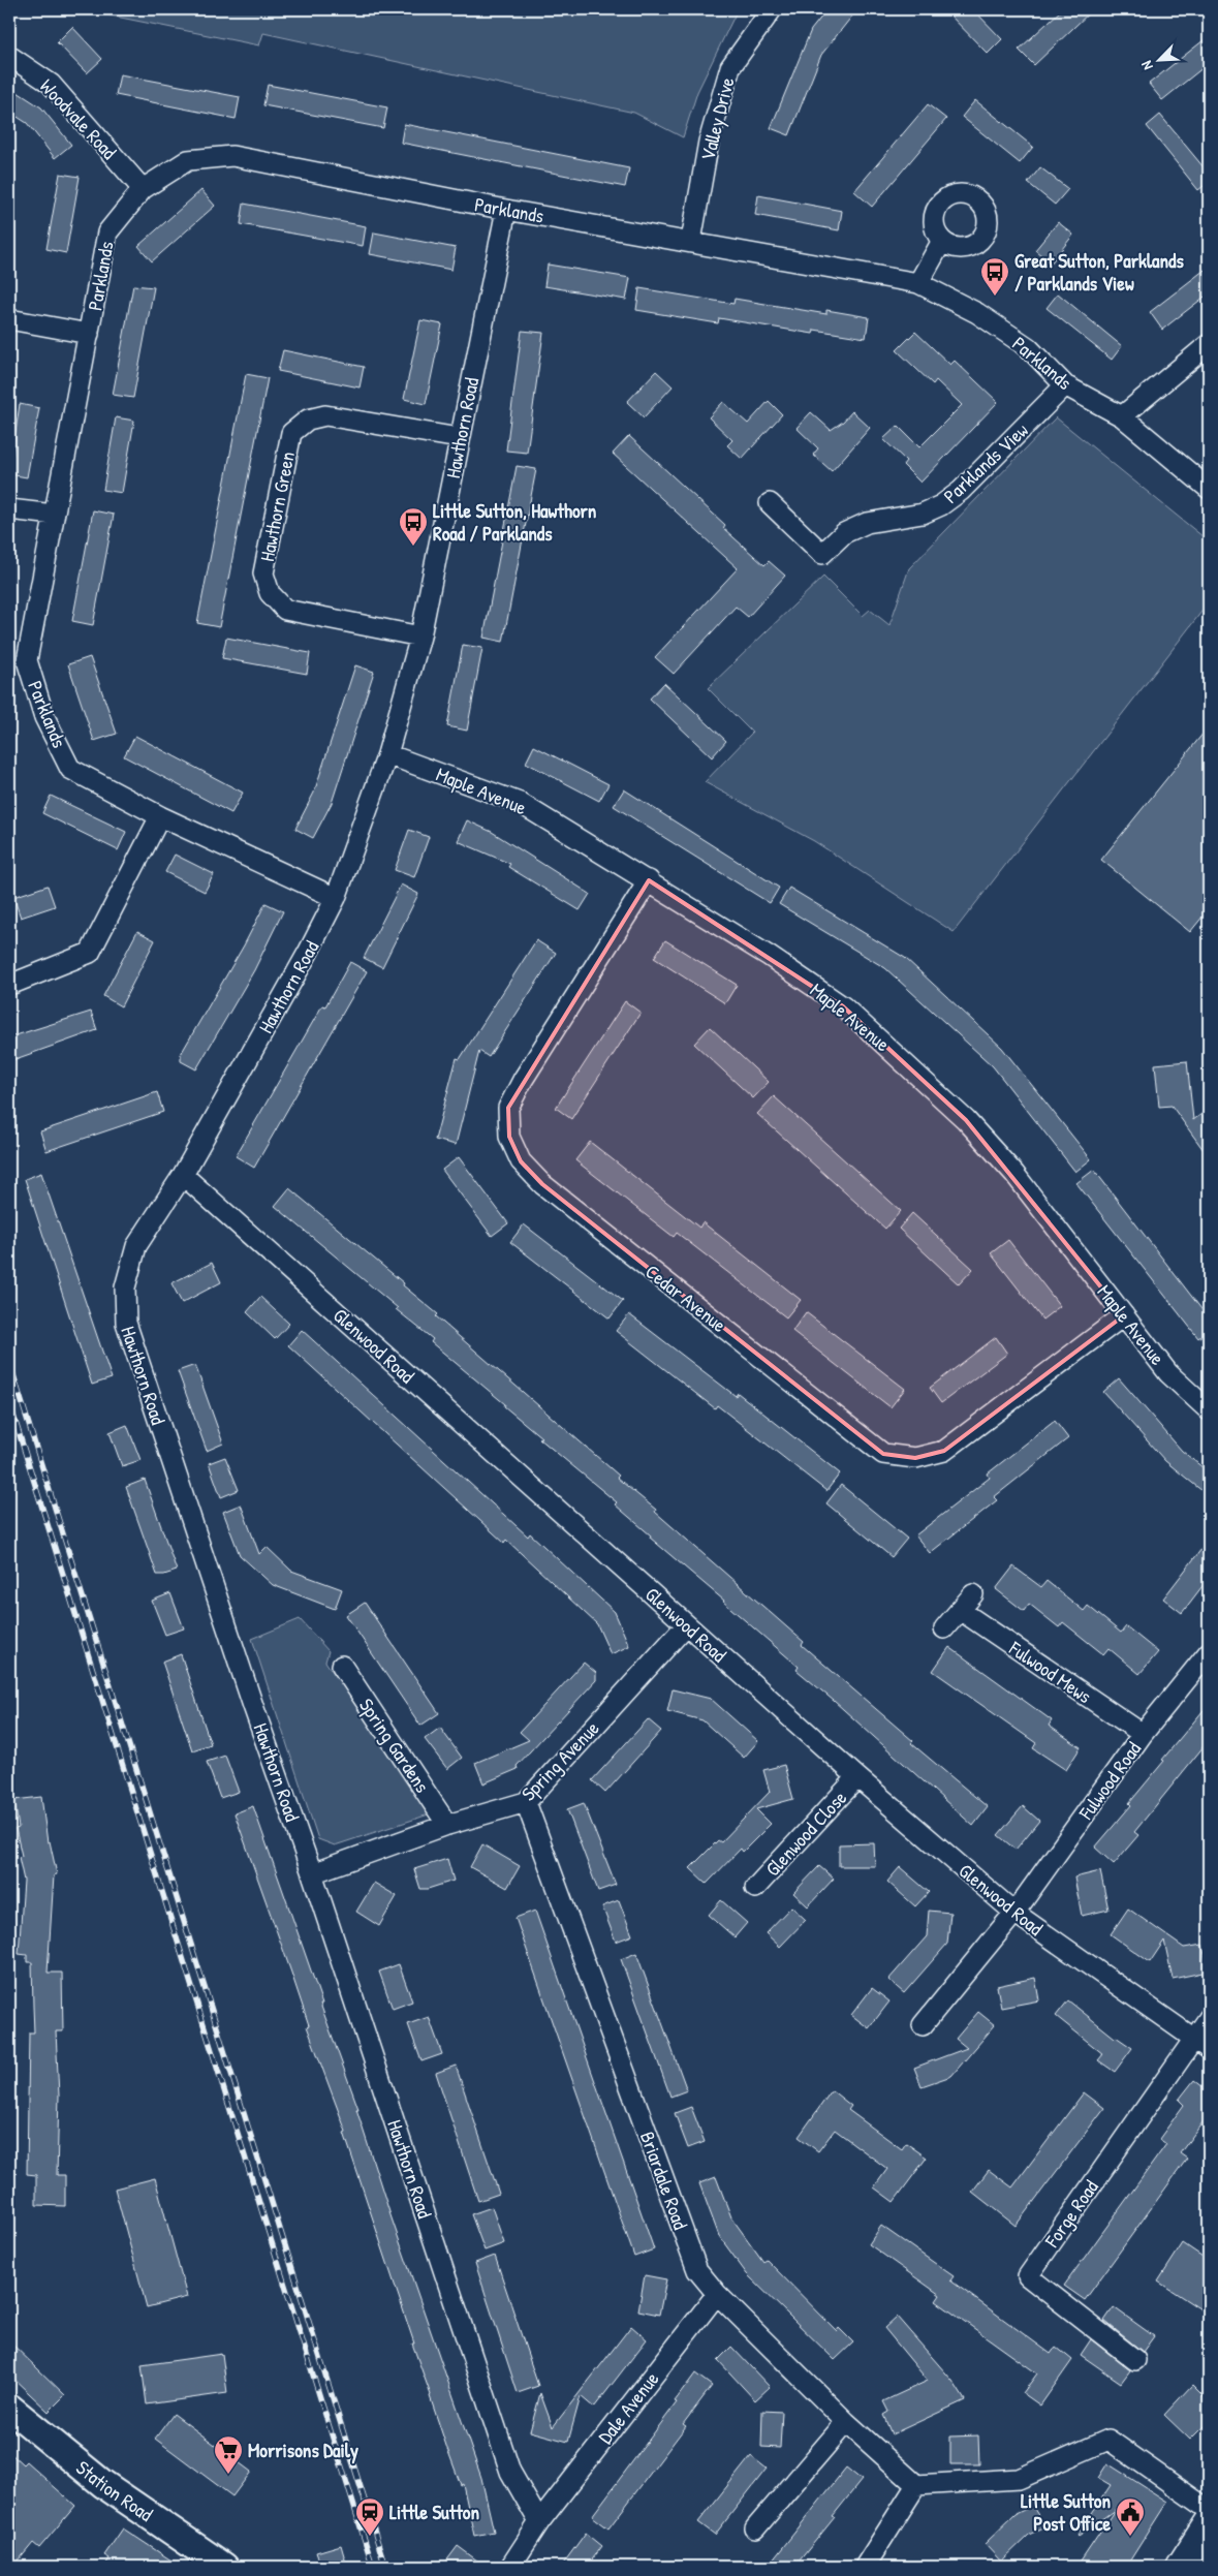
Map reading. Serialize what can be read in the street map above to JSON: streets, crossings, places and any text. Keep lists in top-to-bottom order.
{
  "streets": {
    "main road": ["Station Road"],
    "street": [
      "Woodvale Road",
      "Valley Drive",
      "Parklands",
      "Hawthorn Road",
      "Parklands View",
      "Hawthorn Green",
      "Maple Avenue",
      "Cedar Avenue",
      "Glenwood Road",
      "Fulwood Mews",
      "Spring Gardens",
      "Spring Avenue",
      "Fulwood Road",
      "Glenwood Close",
      "Briardale Road",
      "Forge Road",
      "Dale Avenue"
    ]
  },
  "crossings": [
    ["Woodvale Road", "Parklands"],
    ["Valley Drive", "Parklands"],
    ["Parklands", "Hawthorn Road"],
    ["Parklands", "Parklands View"],
    ["Hawthorn Road", "Hawthorn Green"],
    ["Hawthorn Road", "Maple Avenue"],
    ["Hawthorn Road", "Glenwood Road"],
    ["Hawthorn Road", "Spring Avenue"],
    ["Hawthorn Road", "Dale Avenue"],
    ["Maple Avenue", "Cedar Avenue"],
    ["Glenwood Road", "Spring Avenue"],
    ["Glenwood Road", "Fulwood Road"],
    ["Glenwood Road", "Glenwood Close"],
    ["Glenwood Road", "Forge Road"],
    ["Fulwood Mews", "Fulwood Road"],
    ["Spring Gardens", "Spring Avenue"],
    ["Spring Avenue", "Briardale Road"],
    ["Briardale Road", "Dale Avenue"]
  ],
  "places": {
    "bus stop": ["Great Sutton, Parklands / Parklands View", "Little Sutton, Hawthorn Road / Parklands"],
    "supermarket": ["Morrisons Daily"],
    "station": ["Little Sutton"],
    "public building": ["Little Sutton Post Office"]
  },
  "north": "bottom left"
}
